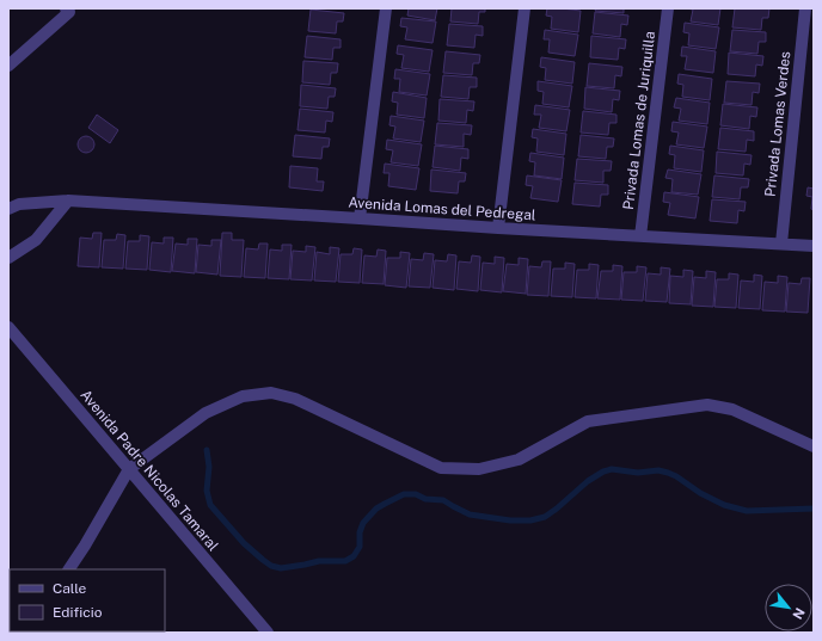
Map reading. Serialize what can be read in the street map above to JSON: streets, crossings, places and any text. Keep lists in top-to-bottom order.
{
  "streets": {
    "street": [
      "Privada Lomas de Juriquilla",
      "Privada Lomas Verdes",
      "Avenida Lomas del Pedregal",
      "Avenida Padre Nicolas Tamaral"
    ]
  },
  "crossings": [
    ["Privada Lomas de Juriquilla", "Avenida Lomas del Pedregal"],
    ["Privada Lomas Verdes", "Avenida Lomas del Pedregal"]
  ],
  "legend": ["Calle", "Edificio"],
  "north": "bottom right"
}
